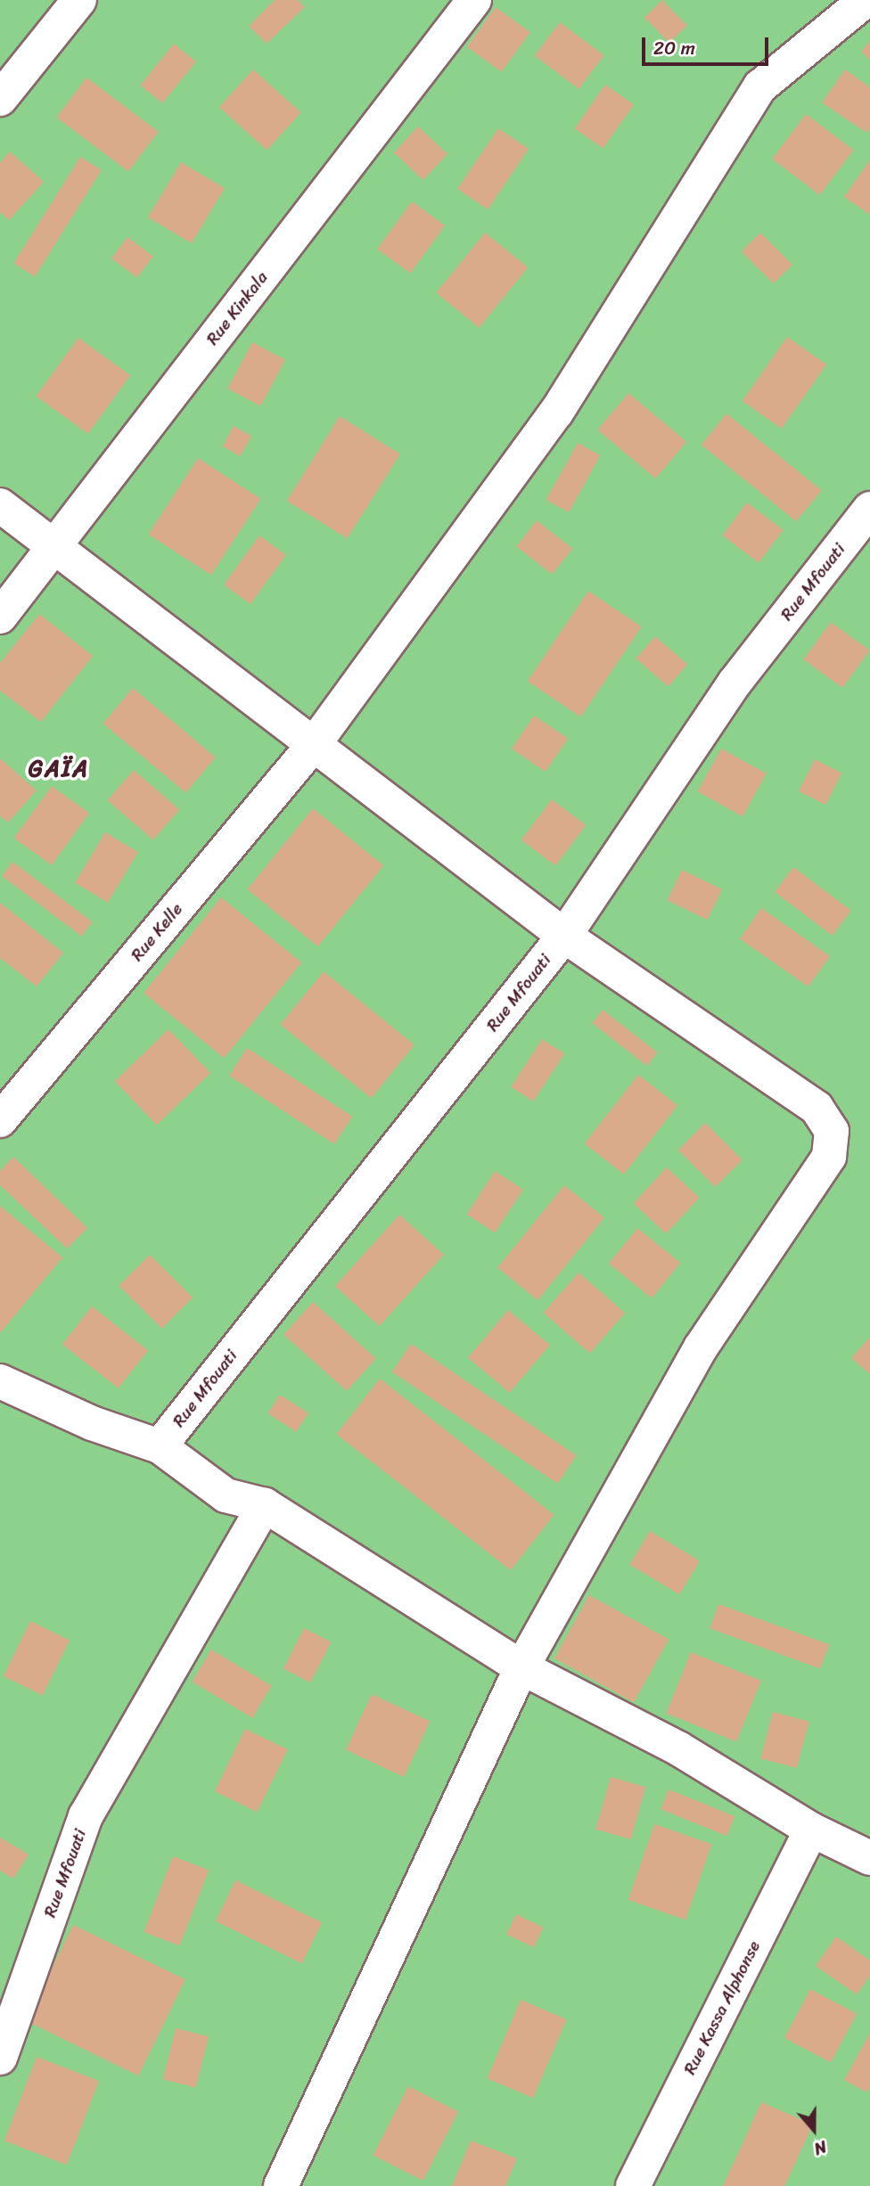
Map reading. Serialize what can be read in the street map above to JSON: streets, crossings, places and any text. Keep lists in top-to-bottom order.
{
  "streets": {
    "street": [
      "Rue Kinkala",
      "Rue Mfouati",
      "Rue Kelle",
      "Rue Kassa Alphonse"
    ]
  },
  "districts": ["GAÏA"],
  "scale_bar": "20 m",
  "north": "bottom"
}
